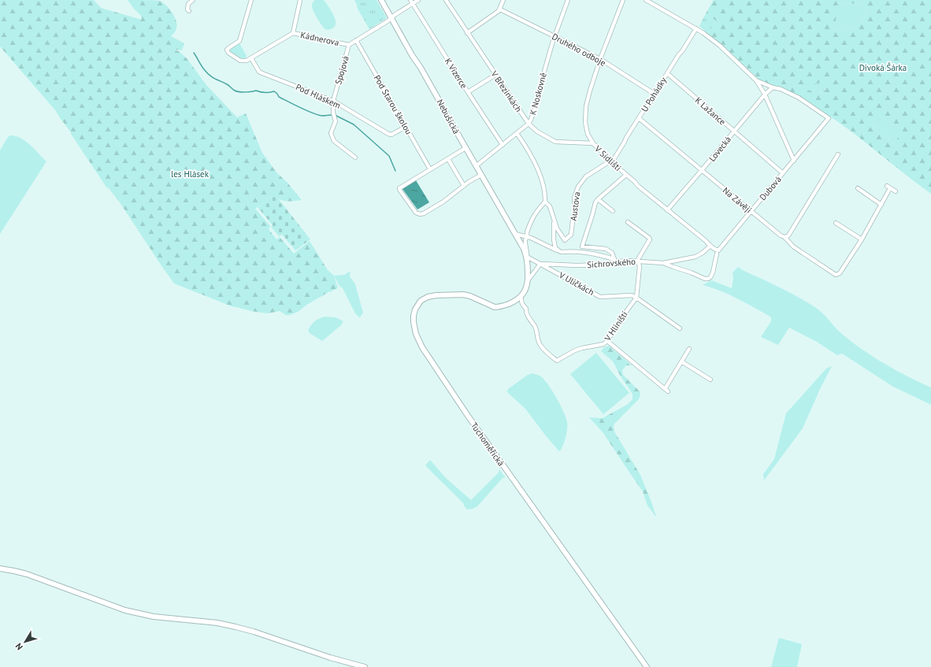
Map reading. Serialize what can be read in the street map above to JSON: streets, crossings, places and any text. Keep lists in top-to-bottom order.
{
  "streets": {
    "street": [
      "Kádnerova",
      "Druhého odboje",
      "Spojová",
      "K Vizerce",
      "V Březinkách",
      "K Noskovně",
      "U Pohádky",
      "Pod Hláskem",
      "Pod Starou školou",
      "K Lažance",
      "Nebušická",
      "Lovecká",
      "V Sídlišti",
      "Dubová",
      "Na Závěji",
      "Austova",
      "Sichrovského",
      "V Uličkách",
      "V Hliništi",
      "Tuchoměřická"
    ]
  },
  "crossings": [
    ["Kádnerova", "Spojová"],
    ["Kádnerova", "K Vizerce"],
    ["Kádnerova", "Pod Starou školou"],
    ["Kádnerova", "Nebušická"],
    ["Druhého odboje", "K Noskovně"],
    ["Druhého odboje", "U Pohádky"],
    ["Druhého odboje", "V Sídlišti"],
    ["Spojová", "Pod Hláskem"],
    ["K Vizerce", "K Noskovně"],
    ["V Březinkách", "K Noskovně"],
    ["V Březinkách", "V Sídlišti"],
    ["K Noskovně", "Nebušická"],
    ["U Pohádky", "K Lažance"],
    ["U Pohádky", "V Sídlišti"],
    ["U Pohádky", "Na Závěji"],
    ["U Pohádky", "Austova"],
    ["Pod Hláskem", "Pod Starou školou"],
    ["K Lažance", "Lovecká"],
    ["K Lažance", "Dubová"],
    ["Nebušická", "V Uličkách"],
    ["Lovecká", "V Sídlišti"],
    ["Lovecká", "Dubová"],
    ["Lovecká", "Na Závěji"],
    ["V Sídlišti", "Dubová"],
    ["V Sídlišti", "Austova"],
    ["V Sídlišti", "Sichrovského"],
    ["Dubová", "Na Závěji"],
    ["Dubová", "Sichrovského"],
    ["Sichrovského", "V Uličkách"],
    ["Sichrovského", "V Hliništi"],
    ["V Uličkách", "V Hliništi"],
    ["V Hliništi", "Tuchoměřická"]
  ],
  "parks": ["Divoká Šárka", "les Hlásek"],
  "north": "bottom left"
}
